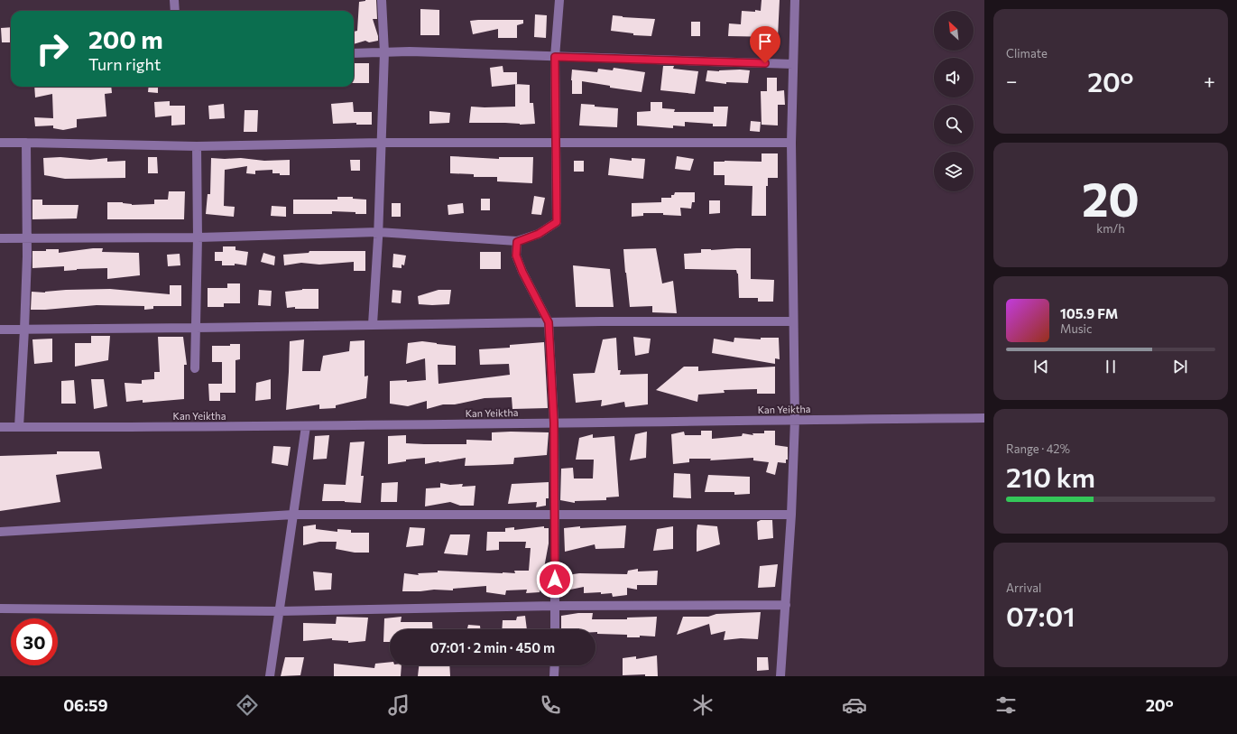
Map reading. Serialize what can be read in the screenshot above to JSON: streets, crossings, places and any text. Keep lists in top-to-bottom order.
{
  "streets": {
    "street": ["Kan Yeiktha"]
  },
  "north": "top left",
  "page": {
    "tile": [
      "Climate",
      ["20", "km/h"],
      ["Range · 42%", "210 km"],
      ["Arrival", "07:01"]
    ],
    "turn": ["200 m", "Turn right"],
    "heat": ["−", "20°", "+"],
    "song": ["105.9 FM", "Music"],
    "limit": "30",
    "trip": "07:01 · 2 min · 450 m",
    "tabs": ["06:59", "20°"]
  }
}
